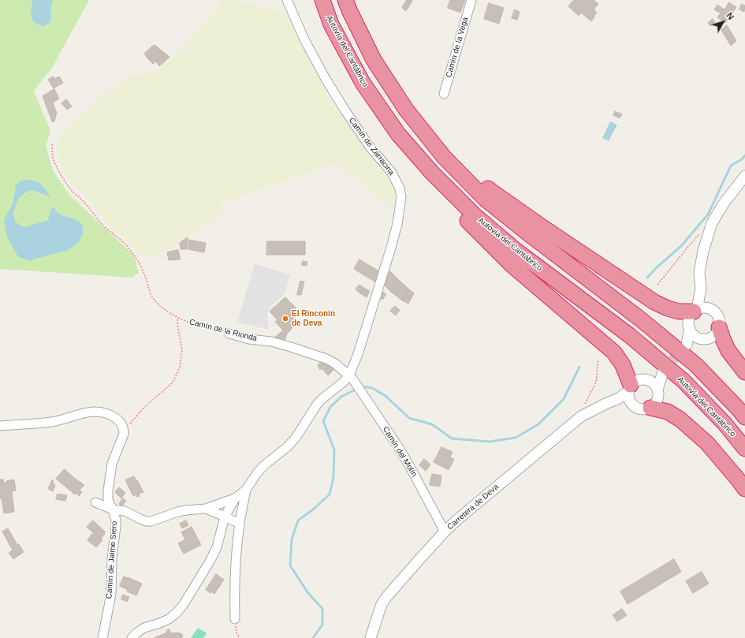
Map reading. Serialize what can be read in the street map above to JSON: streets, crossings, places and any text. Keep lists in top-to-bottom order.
{
  "streets": {
    "highway": ["Autovía del Cantábrico"],
    "street": [
      "Camin de la Vega",
      "Camín de Zarracina",
      "Camín de la Rionda",
      "Camín del Molín",
      "Carretera de Deva",
      "Camín de Jaime Siero"
    ]
  },
  "crossings": [
    ["Camín de Zarracina", "Camín de la Rionda"],
    ["Camín de Zarracina", "Camín del Molín"],
    ["Camín de la Rionda", "Camín del Molín"],
    ["Camín del Molín", "Carretera de Deva"]
  ],
  "places": ["El Rinconín de Deva"],
  "north": "top right"
}
